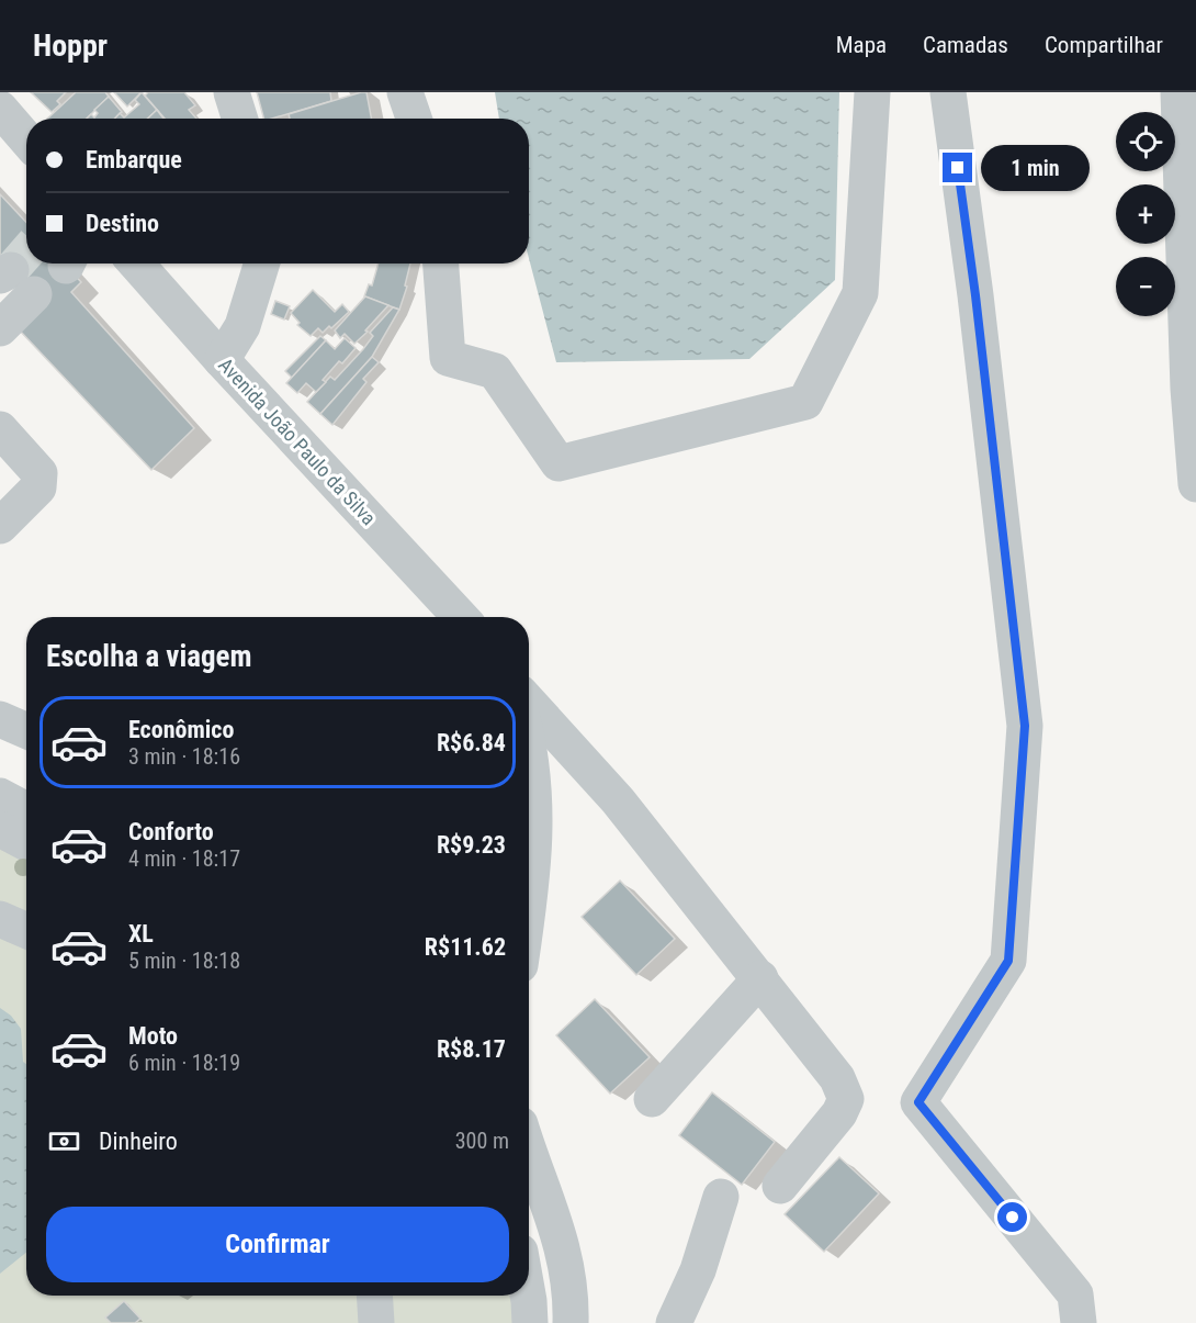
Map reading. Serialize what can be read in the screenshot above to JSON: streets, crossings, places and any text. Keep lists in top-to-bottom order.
{
  "streets": {
    "street": ["Avenida João Paulo da Silva"]
  },
  "page": {
    "header": "Hoppr",
    "nav": ["Mapa", "Camadas", "Compartilhar"],
    "map_buttons": ["+", "−"],
    "banner": ["Embarque", "Destino"],
    "bubble": "1 min",
    "heading": "Escolha a viagem",
    "list": [
      {
        "name": "Econômico",
        "note": "3 min · 18:16",
        "value": "R$6.84"
      },
      {
        "name": "Conforto",
        "note": "4 min · 18:17",
        "value": "R$9.23"
      },
      {
        "name": "XL",
        "note": "5 min · 18:18",
        "value": "R$11.62"
      },
      {
        "name": "Moto",
        "note": "6 min · 18:19",
        "value": "R$8.17"
      }
    ],
    "pay": ["Dinheiro", "300 m"],
    "buttons": "Confirmar"
  }
}
